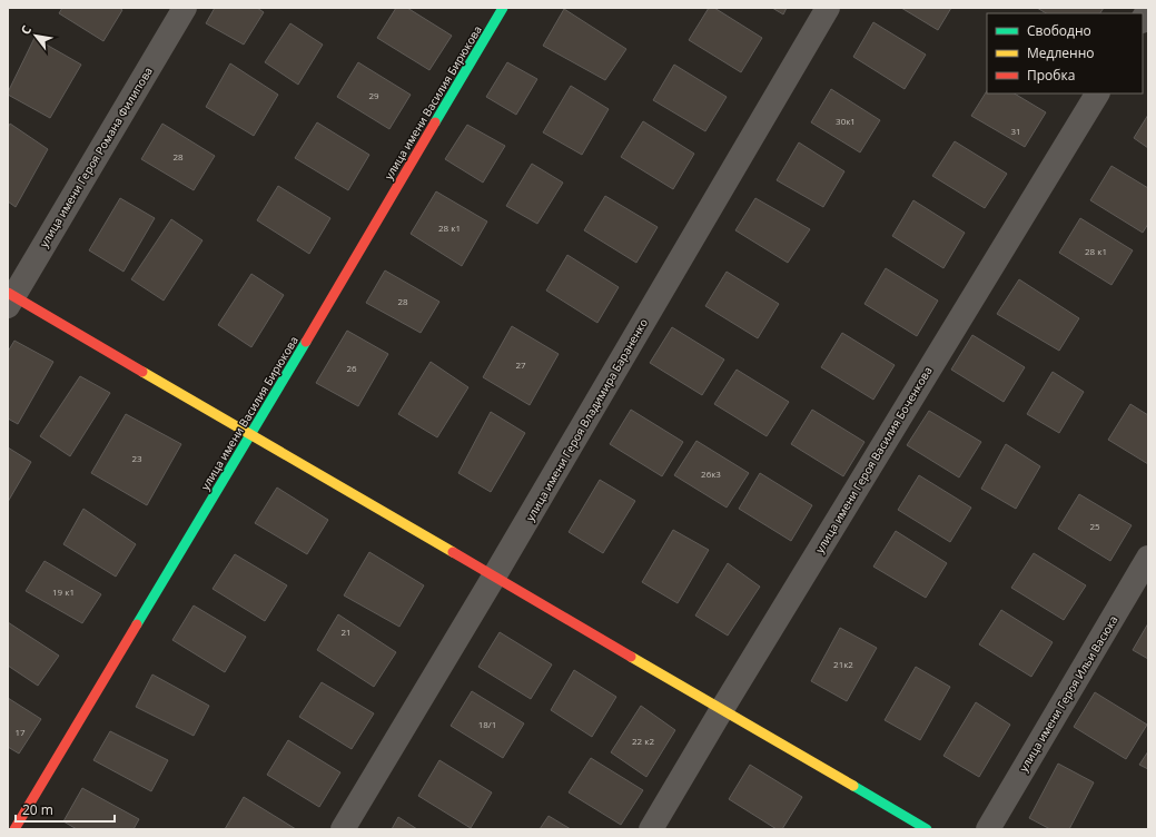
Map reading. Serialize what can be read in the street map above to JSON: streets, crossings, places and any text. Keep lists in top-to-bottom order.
{
  "streets": {
    "street": [
      "улица имени Василия Бирюкова",
      "улица имени Героя Романа Филипова",
      "улица имени Героя Владимира Бараненко",
      "улица имени Героя Василия Боченкова",
      "улица имени Героя Ильи Васюка"
    ]
  },
  "house_numbers": [
    "29",
    "30к1",
    "31",
    "28",
    "28 к1",
    "28 к1",
    "28",
    "27",
    "26",
    "23",
    "26к3",
    "25",
    "19 к1",
    "21",
    "21к2",
    "18/1",
    "17",
    "22 к2"
  ],
  "legend": ["Свободно", "Медленно", "Пробка"],
  "scale_bar": "20 m",
  "north": "top left"
}
